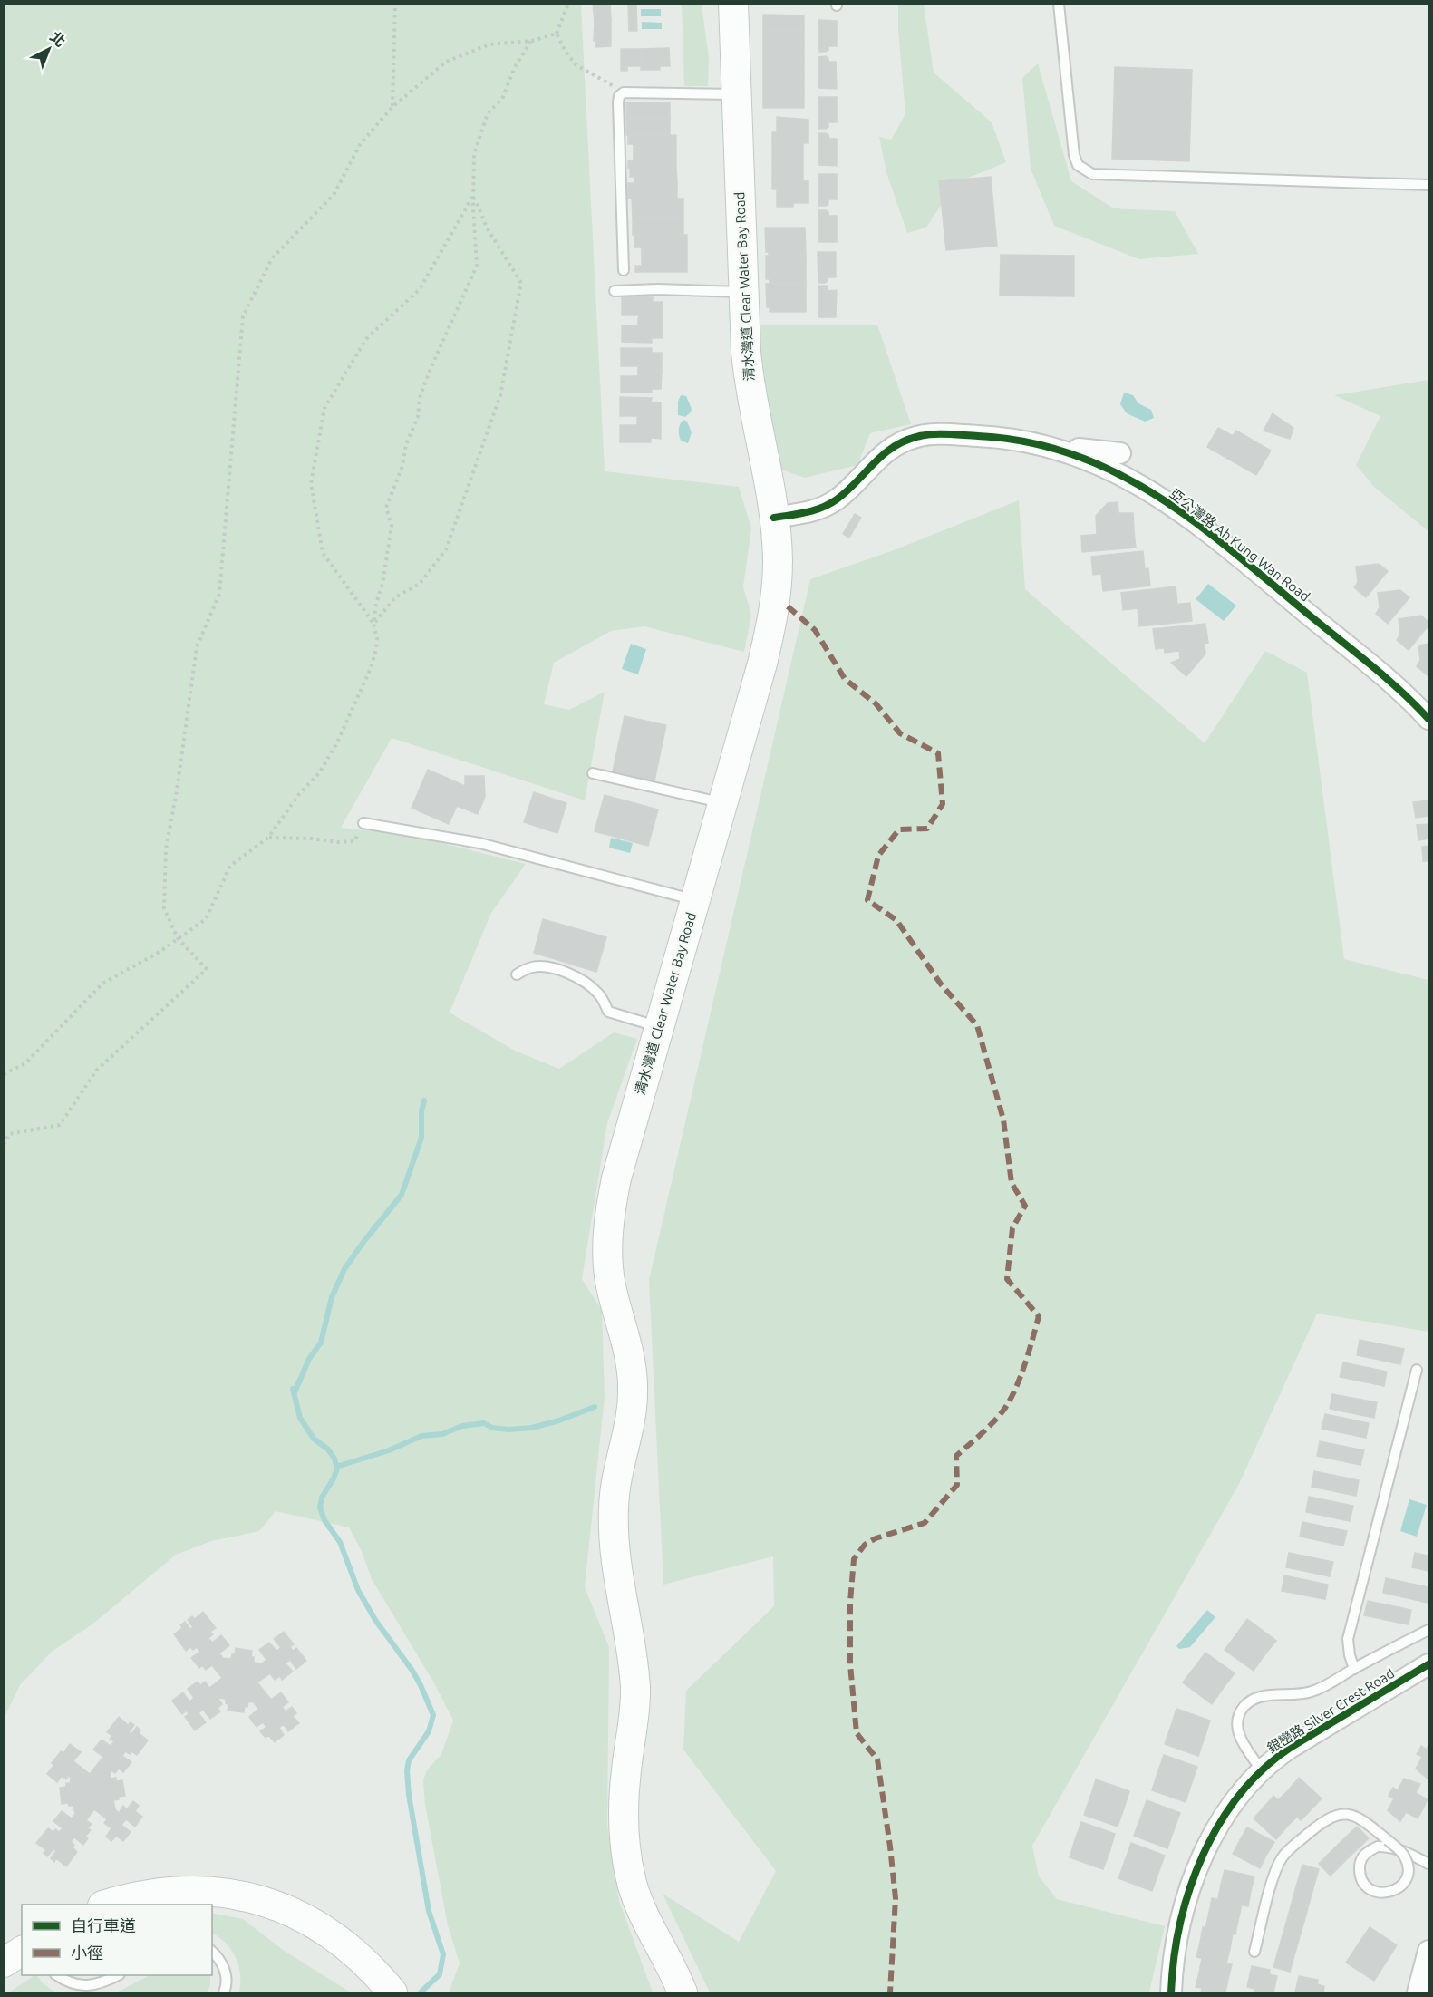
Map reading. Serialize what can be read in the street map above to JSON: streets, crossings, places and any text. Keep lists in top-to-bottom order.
{
  "streets": {
    "main road": ["清水灣道 Clear Water Bay Road"],
    "street": ["亞公灣路 Ah Kung Wan Road", "銀巒路 Silver Crest Road"]
  },
  "crossings": [
    ["清水灣道 Clear Water Bay Road", "亞公灣路 Ah Kung Wan Road"]
  ],
  "legend": ["自行車道", "小徑"],
  "north": "top right"
}
